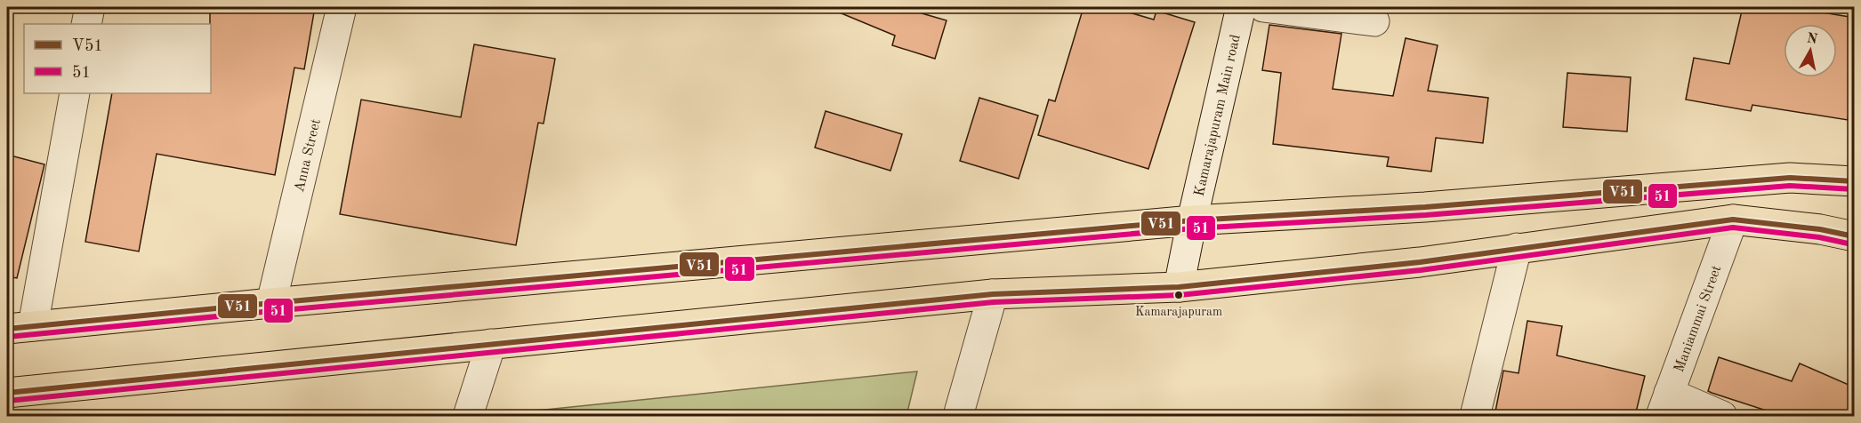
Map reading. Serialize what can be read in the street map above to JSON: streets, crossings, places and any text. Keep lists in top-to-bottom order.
{
  "streets": {
    "street": ["Kamarajapuram Main road", "Anna Street", "Maniammai Street"]
  },
  "places": ["Kamarajapuram"],
  "lines": ["transit line V51", "transit line 51"],
  "legend": ["V51", "51"],
  "north": "top"
}
